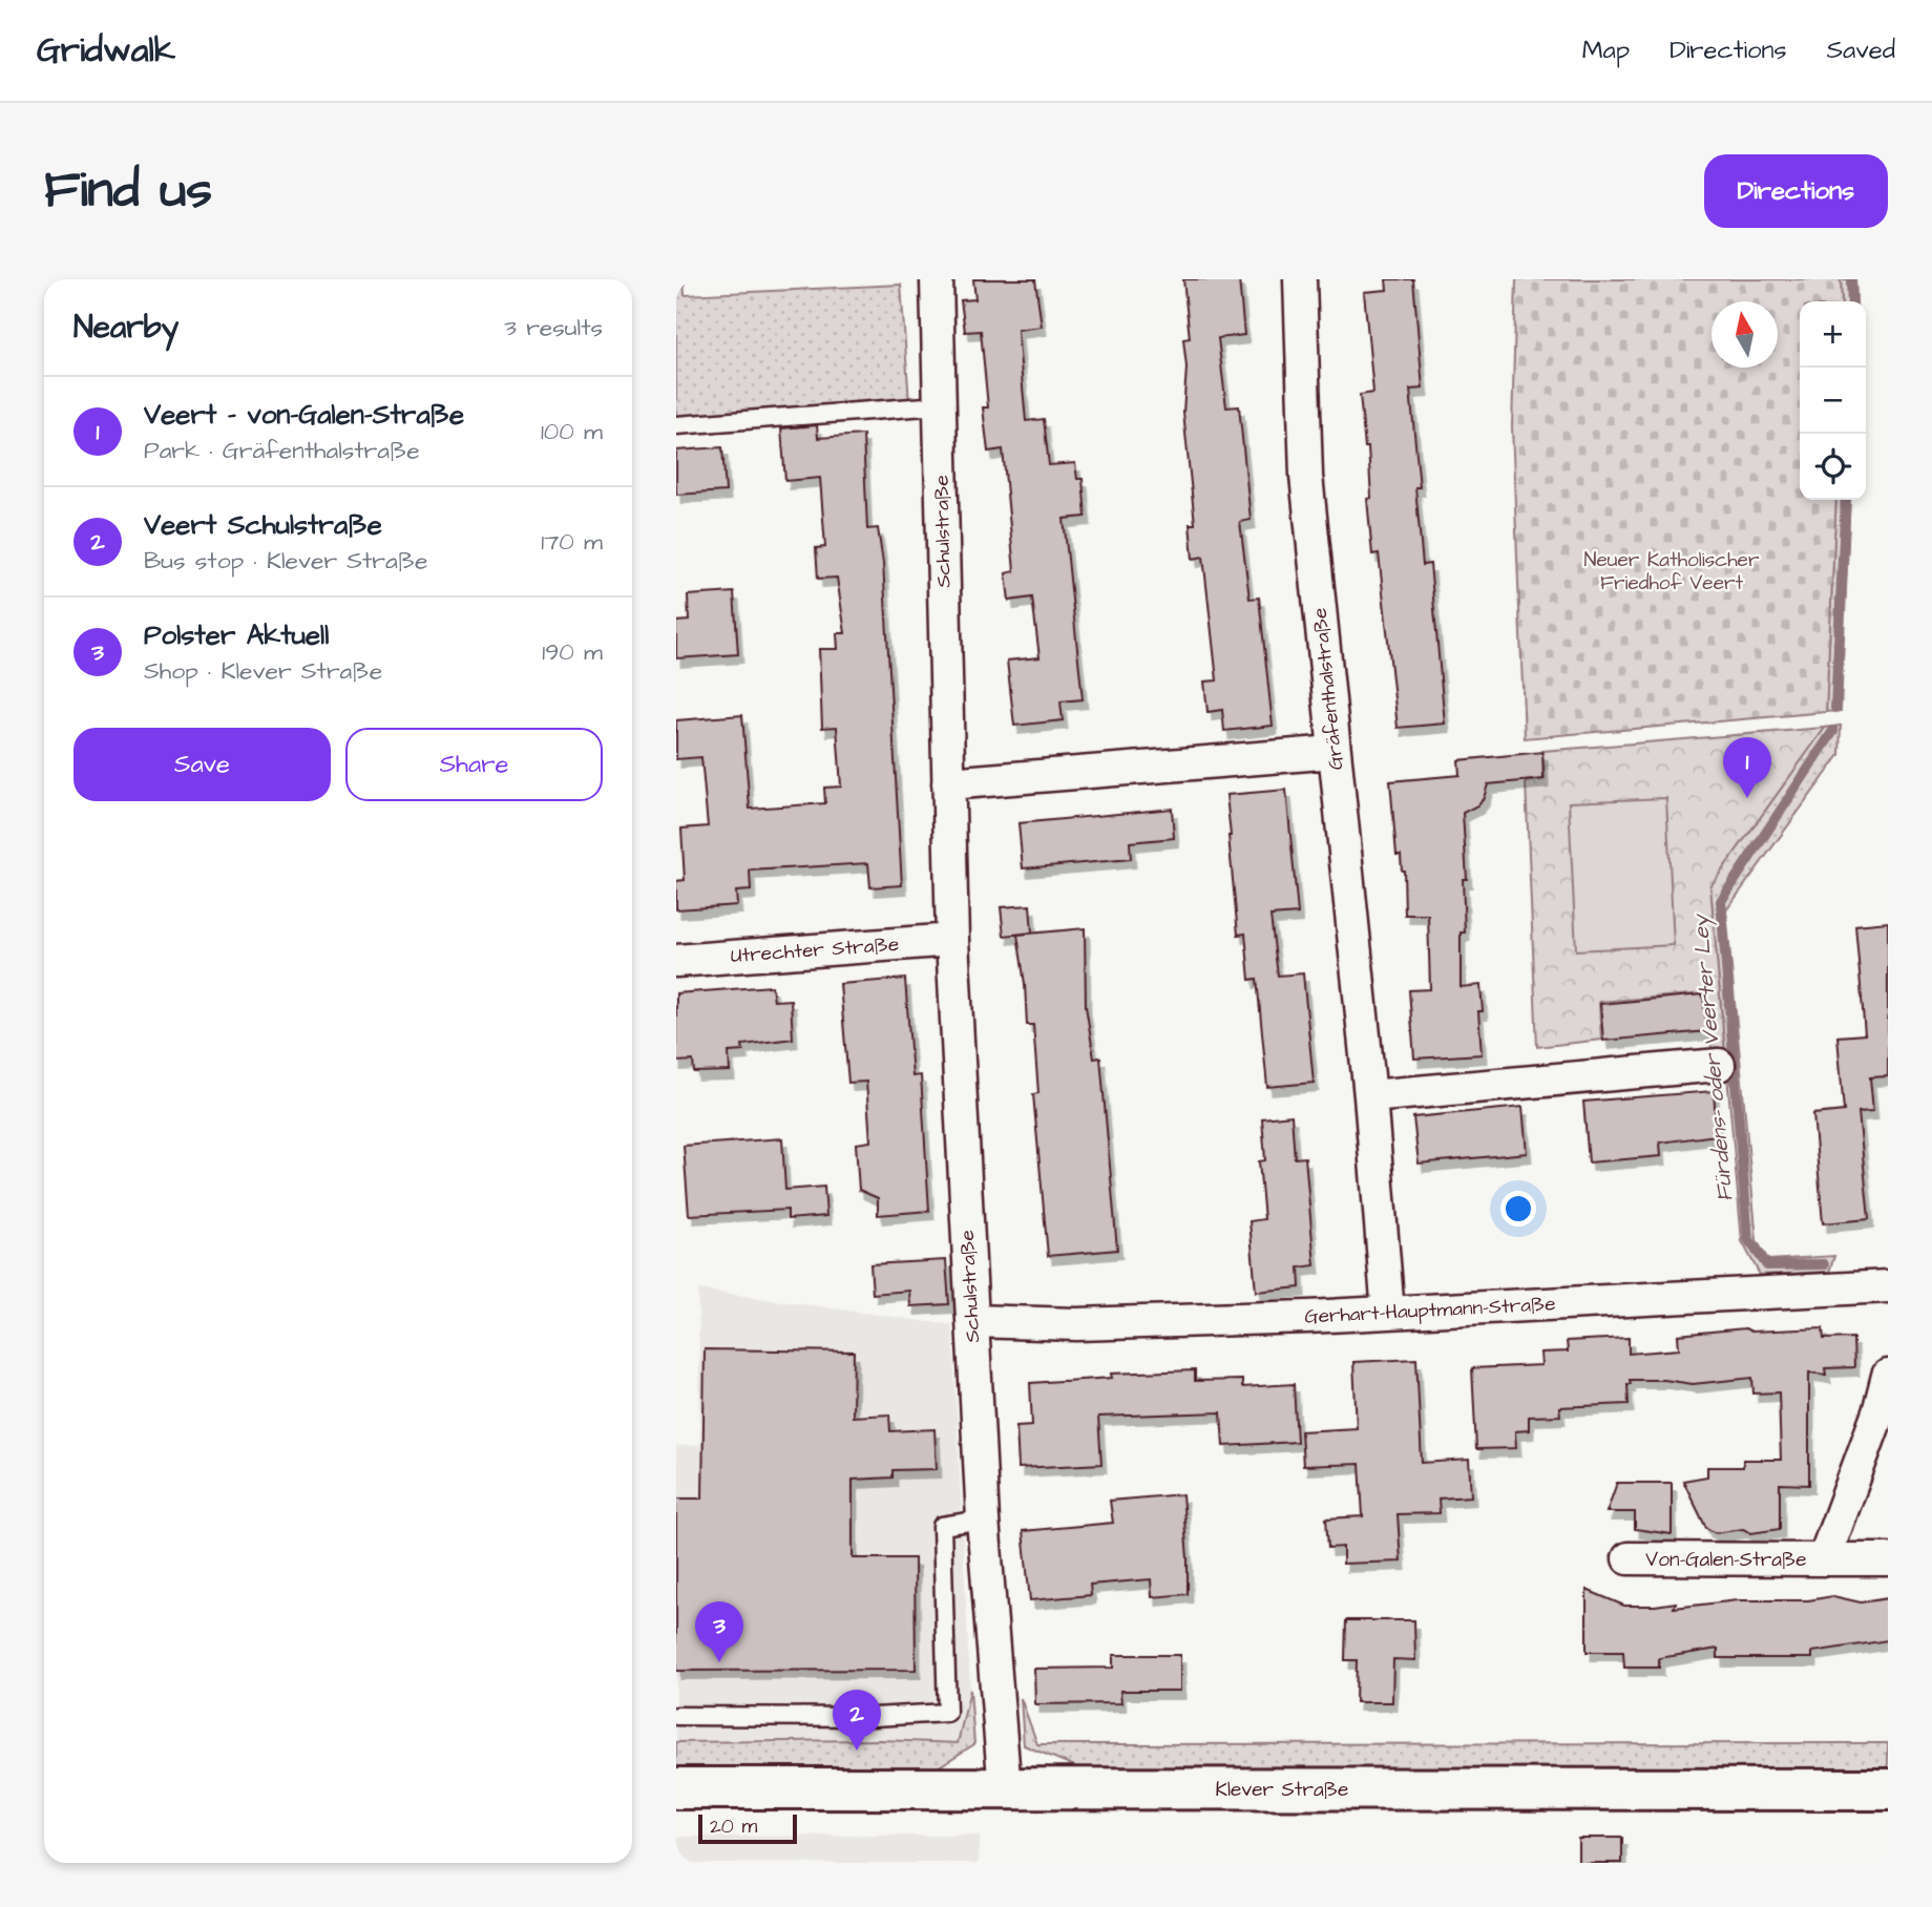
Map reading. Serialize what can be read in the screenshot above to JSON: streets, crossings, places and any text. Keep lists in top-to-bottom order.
{
  "streets": {
    "main road": ["Klever Straße"],
    "street": [
      "Schulstraße",
      "Gräfenthalstraße",
      "Utrechter Straße",
      "Gerhart-Hauptmann-Straße",
      "Von-Galen-Straße"
    ]
  },
  "crossings": [
    ["Schulstraße", "Utrechter Straße"],
    ["Schulstraße", "Gerhart-Hauptmann-Straße"],
    ["Schulstraße", "Klever Straße"],
    ["Gräfenthalstraße", "Gerhart-Hauptmann-Straße"]
  ],
  "water": ["Fürdens- oder Veerter Ley"],
  "parks": ["Neuer Katholischer Friedhof Veert"],
  "scale_bar": "20 m",
  "north": "top",
  "page": {
    "header": "Gridwalk",
    "nav": ["Map", "Directions", "Saved"],
    "buttons": [
      "Directions",
      ["Save", "Share"]
    ],
    "title": "Find us",
    "heading": ["Nearby", "3 results"],
    "map_buttons": ["+", "−"],
    "list": [
      {
        "mark": "1",
        "name": "Veert - von-Galen-Straße",
        "note": "Park · Gräfenthalstraße",
        "value": "100 m"
      },
      {
        "mark": "2",
        "name": "Veert Schulstraße",
        "note": "Bus stop · Klever Straße",
        "value": "170 m"
      },
      {
        "mark": "3",
        "name": "Polster Aktuell",
        "note": "Shop · Klever Straße",
        "value": "190 m"
      }
    ],
    "pins": ["1", "3", "2"],
    "scale": "20 m"
  }
}
